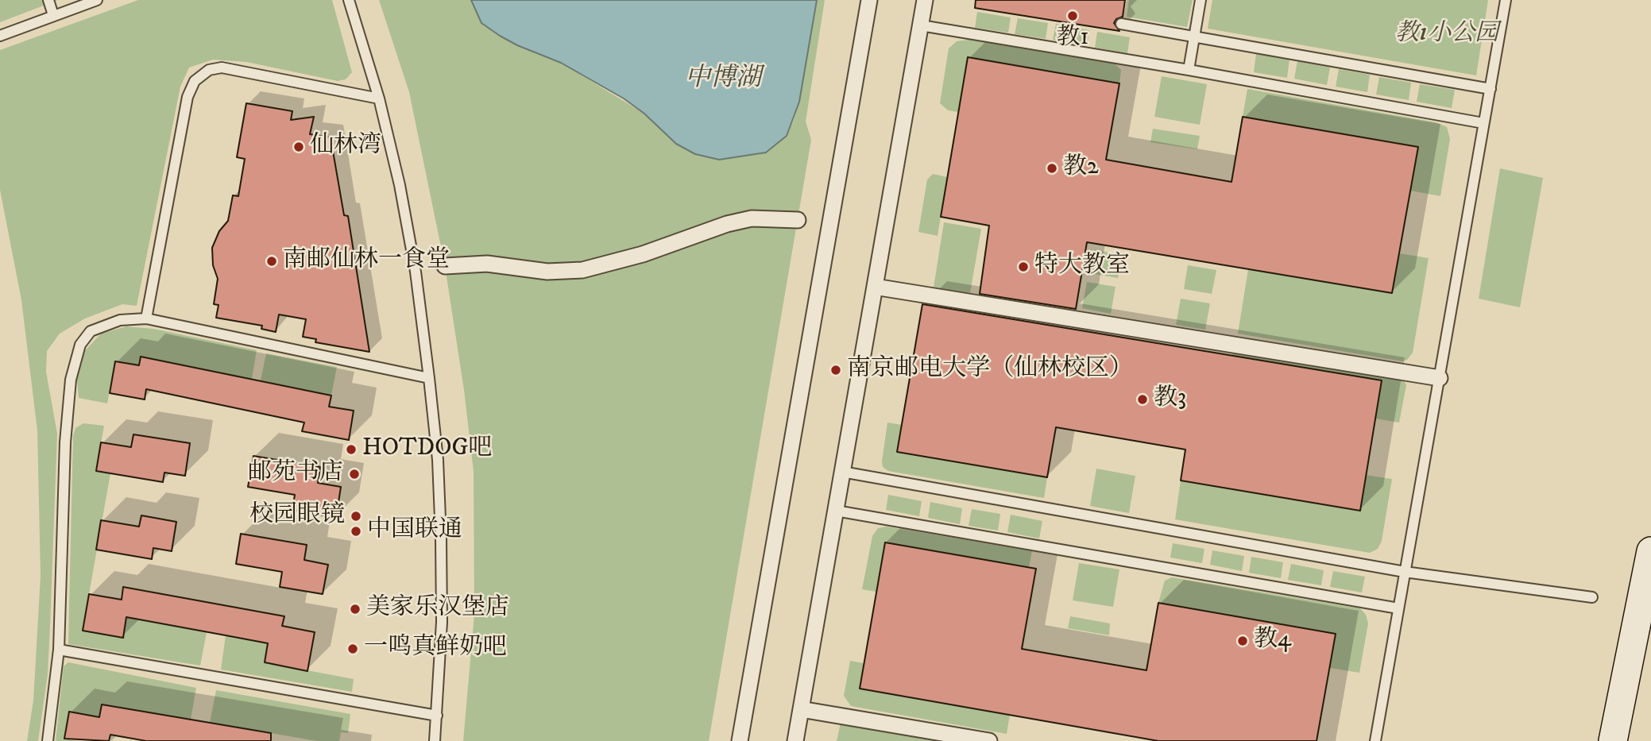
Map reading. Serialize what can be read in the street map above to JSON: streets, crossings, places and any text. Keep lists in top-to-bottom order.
{
  "water": ["中博湖"],
  "parks": ["教1小公园"],
  "places": [
    "教1",
    "仙林湾",
    "教2",
    "南邮仙林一食堂",
    "特大教室",
    "南京邮电大学（仙林校区）",
    "教3",
    "HOTDOG吧",
    "邮苑书店",
    "校园眼镜",
    "中国联通",
    "美家乐汉堡店",
    "教4",
    "一鸣真鲜奶吧"
  ]
}
